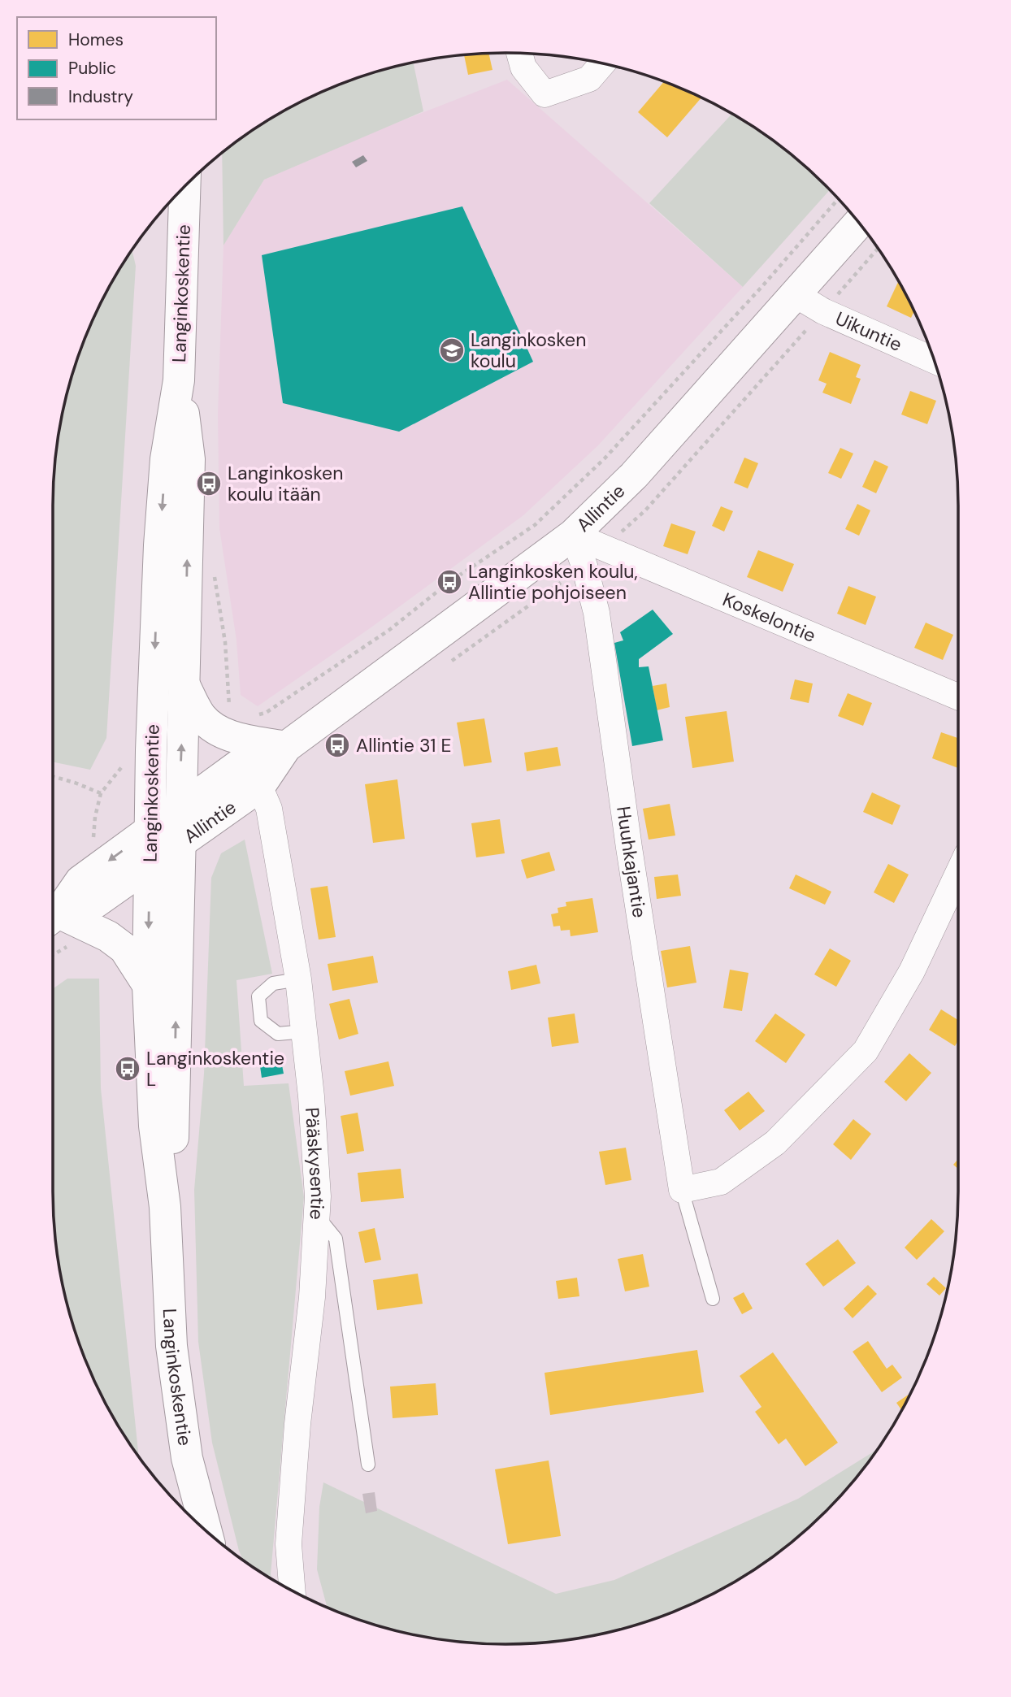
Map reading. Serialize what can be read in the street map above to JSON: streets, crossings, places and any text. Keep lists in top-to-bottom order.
{
  "streets": {
    "street": [
      "Langinkoskentie",
      "Uikuntie",
      "Allintie",
      "Koskelontie",
      "Huuhkajantie",
      "Pääskysentie"
    ]
  },
  "crossings": [
    ["Langinkoskentie", "Allintie"],
    ["Uikuntie", "Allintie"],
    ["Allintie", "Koskelontie"],
    ["Allintie", "Huuhkajantie"],
    ["Allintie", "Pääskysentie"],
    ["Koskelontie", "Huuhkajantie"]
  ],
  "places": {
    "school or university": ["Langinkosken koulu"],
    "bus stop": [
      "Langinkosken koulu itään",
      "Langinkosken koulu, Allintie pohjoiseen",
      "Allintie 31 E",
      "Langinkoskentie L"
    ]
  },
  "legend": ["Homes", "Public", "Industry"]
}
